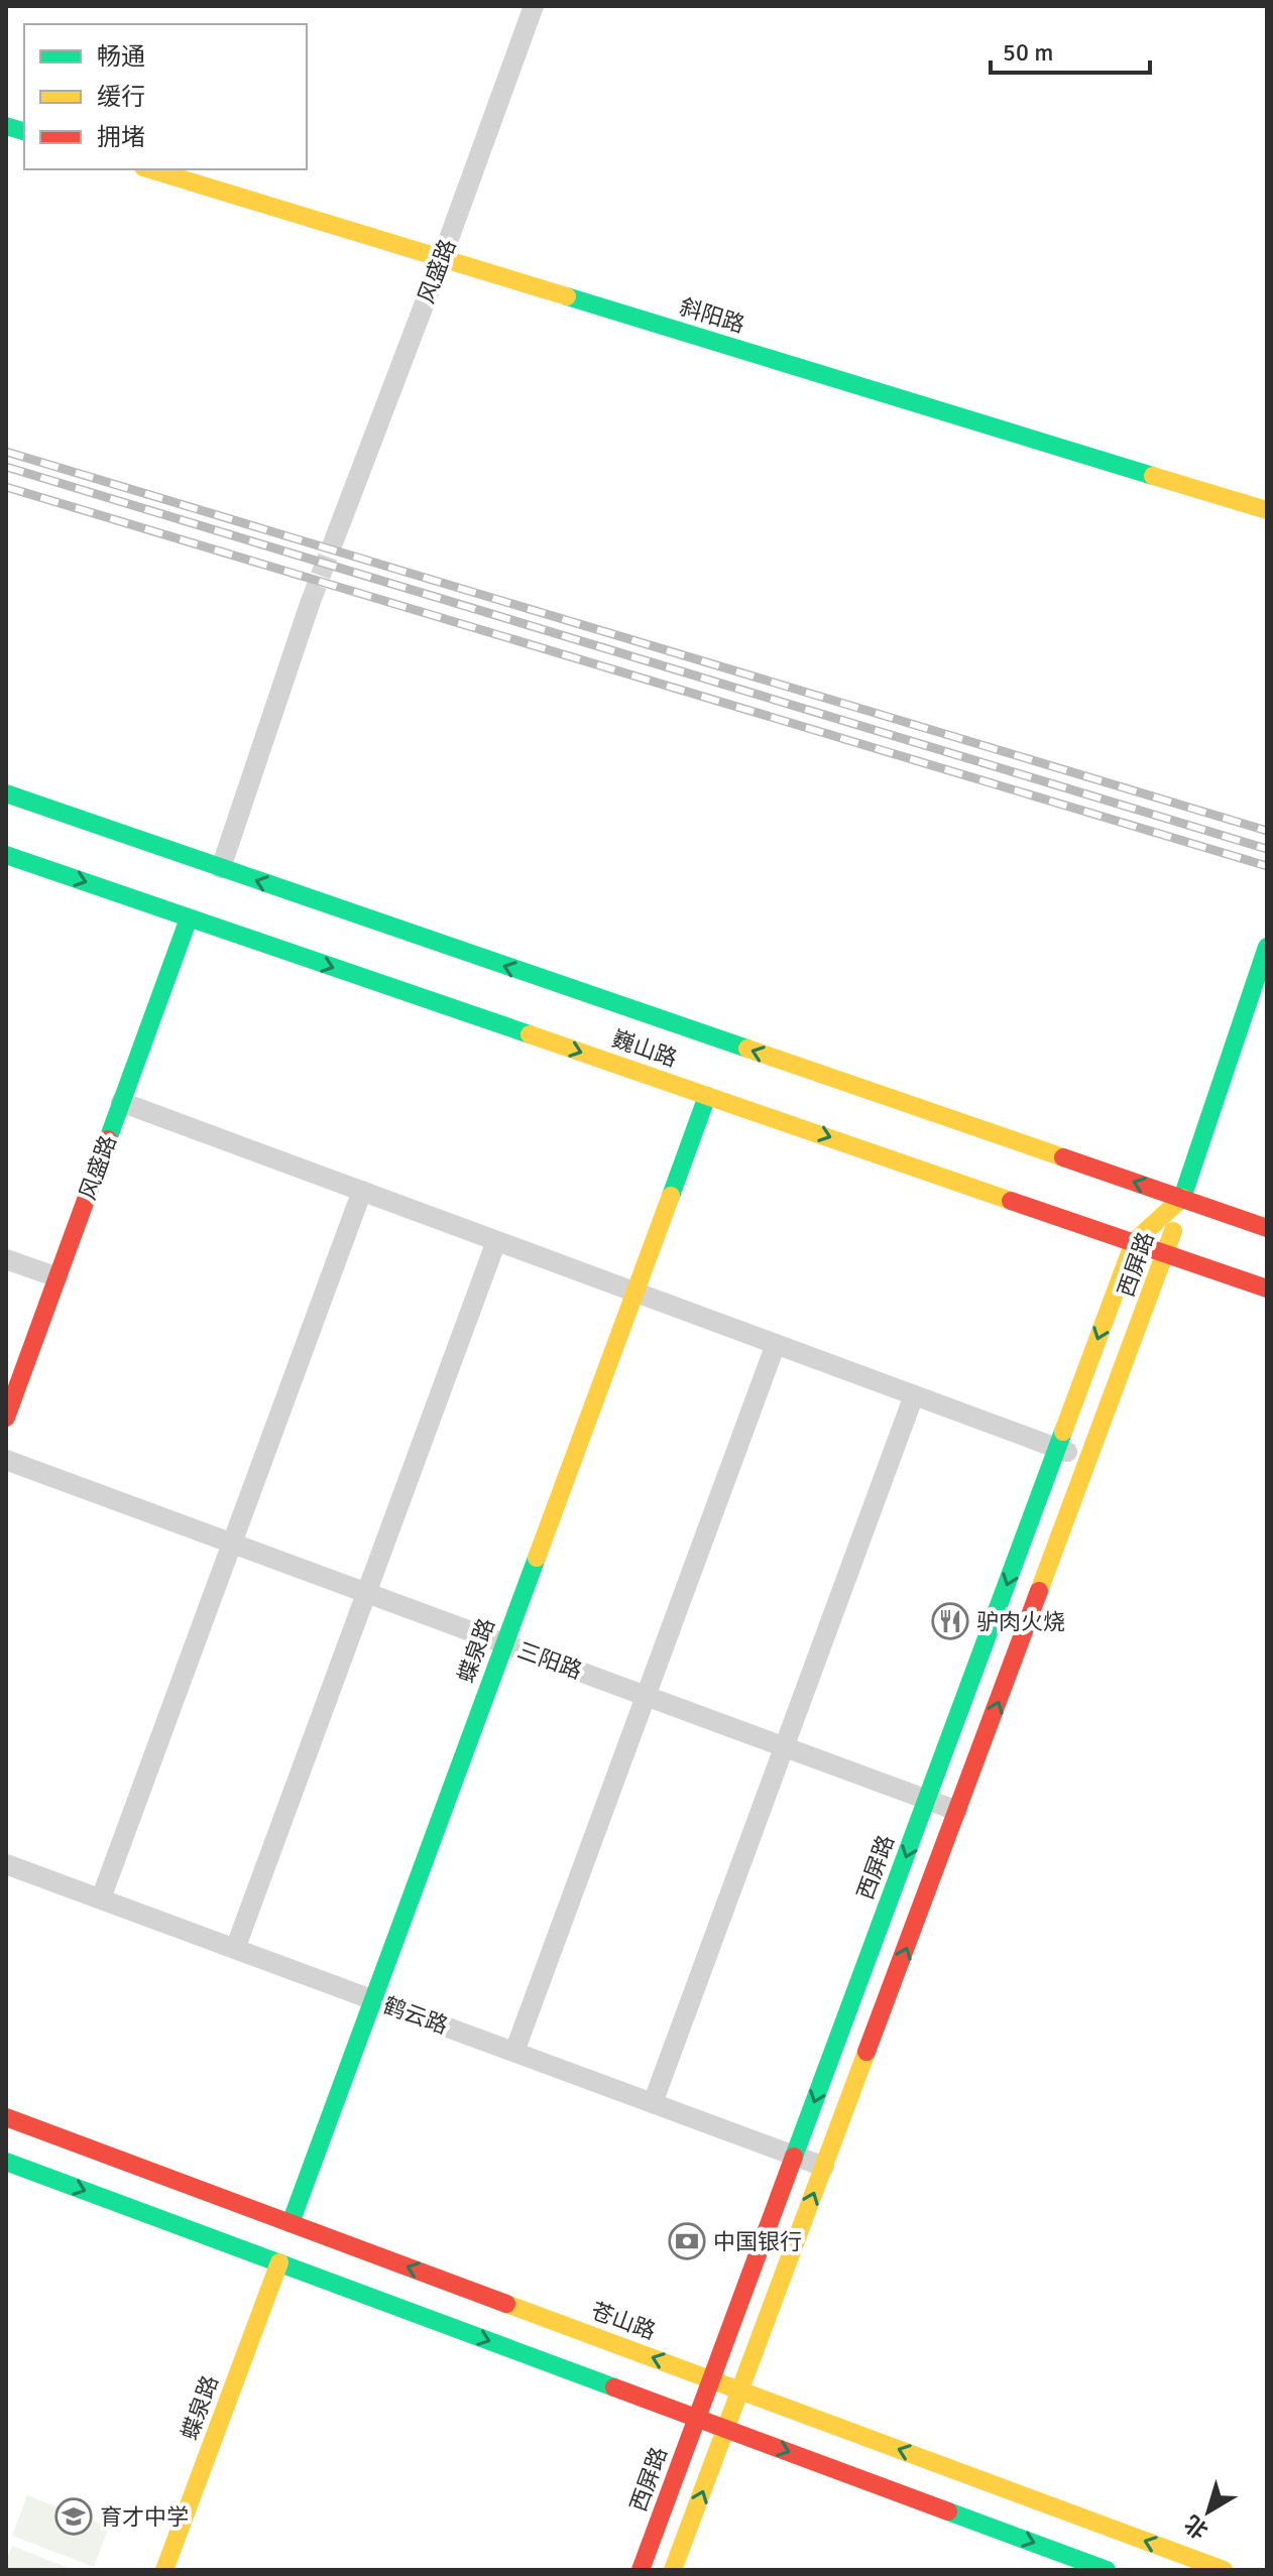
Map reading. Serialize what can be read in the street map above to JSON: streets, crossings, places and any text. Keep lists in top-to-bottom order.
{
  "streets": {
    "main road": [
      "风盛路",
      "斜阳路",
      "巍山路",
      "西屏路",
      "蝶泉路",
      "苍山路"
    ],
    "street": ["三阳路", "鹤云路"]
  },
  "crossings": [
    ["风盛路", "斜阳路"],
    ["风盛路", "巍山路"],
    ["巍山路", "西屏路"],
    ["巍山路", "蝶泉路"],
    ["西屏路", "三阳路"],
    ["西屏路", "鹤云路"],
    ["西屏路", "苍山路"],
    ["蝶泉路", "三阳路"],
    ["蝶泉路", "鹤云路"],
    ["蝶泉路", "苍山路"]
  ],
  "places": {
    "restaurant": ["驴肉火烧"],
    "bank": ["中国银行"],
    "school or university": ["育才中学"]
  },
  "legend": ["畅通", "缓行", "拥堵"],
  "scale_bar": "50 m",
  "north": "bottom left"
}
